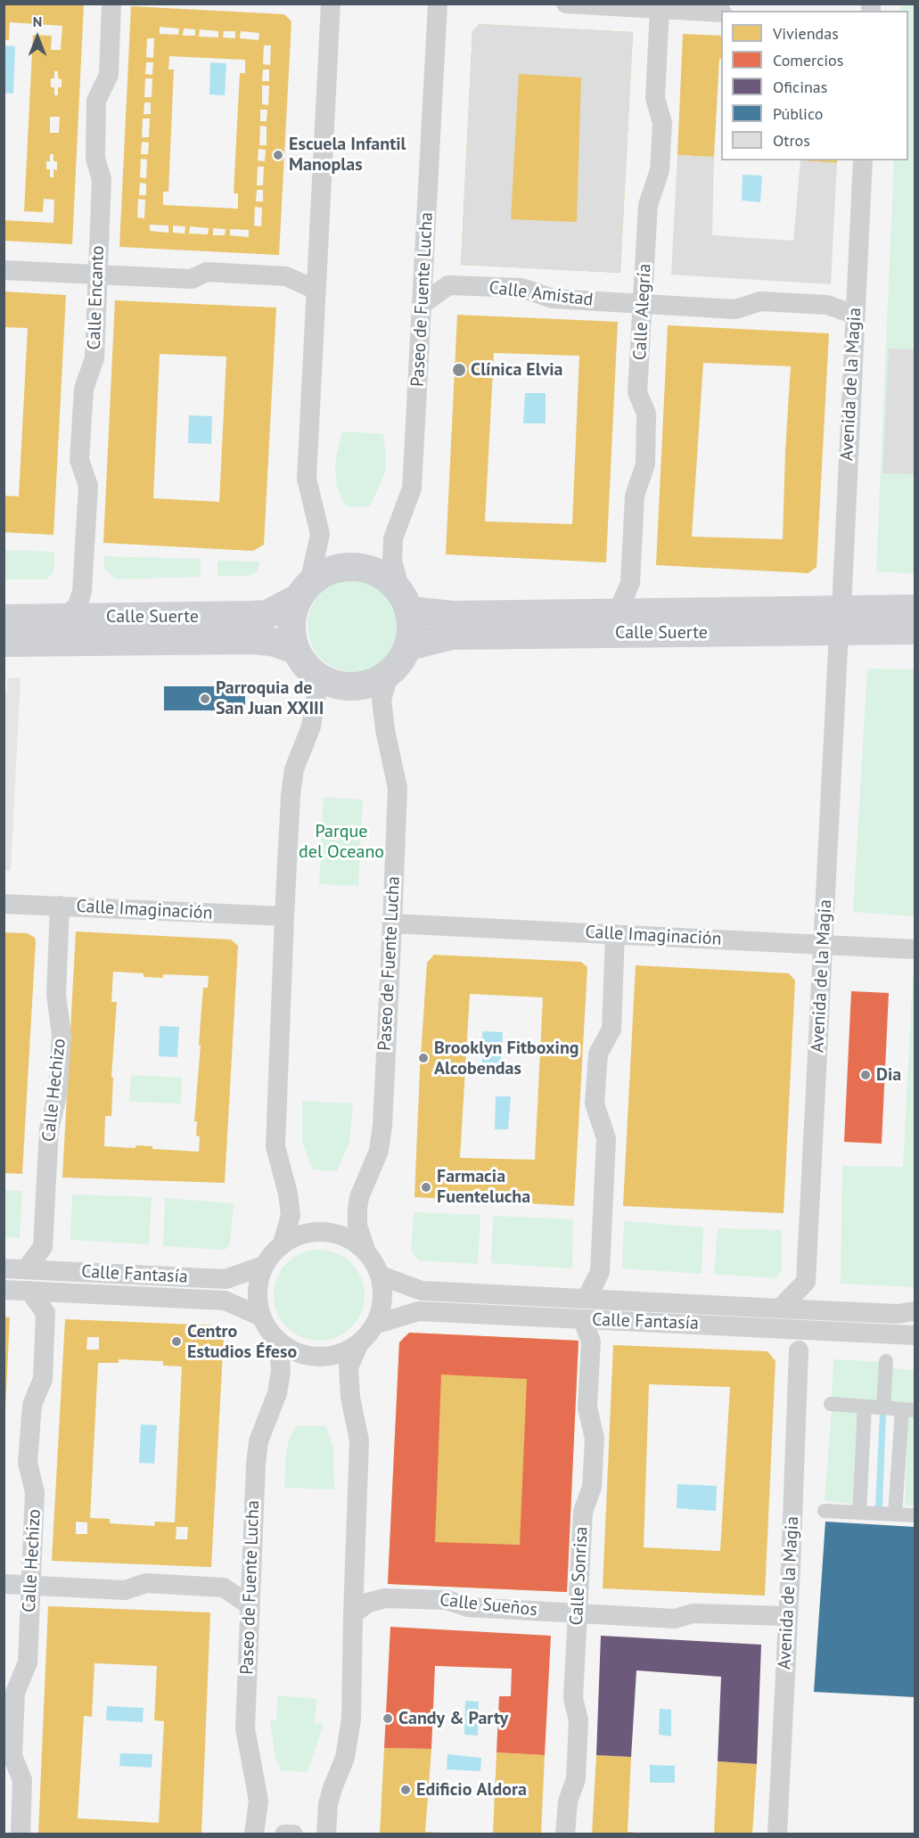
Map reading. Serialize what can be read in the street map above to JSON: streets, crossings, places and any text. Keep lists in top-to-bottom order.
{
  "streets": {
    "main road": ["Calle Suerte"],
    "street": [
      "Calle Amistad",
      "Calle Encanto",
      "Paseo de Fuente Lucha",
      "Calle Alegría",
      "Avenida de la Magia",
      "Calle Imaginación",
      "Calle Hechizo",
      "Calle Fantasía",
      "Calle Sonrisa",
      "Calle Sueños"
    ]
  },
  "crossings": [
    ["Calle Amistad", "Paseo de Fuente Lucha"],
    ["Calle Amistad", "Calle Alegría"],
    ["Calle Amistad", "Avenida de la Magia"],
    ["Calle Encanto", "Calle Suerte"],
    ["Paseo de Fuente Lucha", "Calle Suerte"],
    ["Paseo de Fuente Lucha", "Calle Imaginación"],
    ["Paseo de Fuente Lucha", "Calle Fantasía"],
    ["Calle Alegría", "Calle Suerte"],
    ["Avenida de la Magia", "Calle Suerte"],
    ["Avenida de la Magia", "Calle Imaginación"],
    ["Avenida de la Magia", "Calle Sueños"],
    ["Calle Imaginación", "Calle Hechizo"],
    ["Calle Hechizo", "Calle Fantasía"],
    ["Calle Fantasía", "Calle Sonrisa"],
    ["Calle Sonrisa", "Calle Sueños"]
  ],
  "parks": ["Parque del Oceano"],
  "places": [
    "Escuela Infantil Manoplas",
    "Clínica Elvia",
    "Parroquia de San Juan XXIII",
    "Brooklyn Fitboxing Alcobendas",
    "Dia",
    "Farmacia Fuentelucha",
    "Centro Estudios Éfeso",
    "Candy & Party",
    "Edificio Aldora"
  ],
  "legend": [
    "Viviendas",
    "Comercios",
    "Oficinas",
    "Público",
    "Otros"
  ],
  "north": "top"
}
